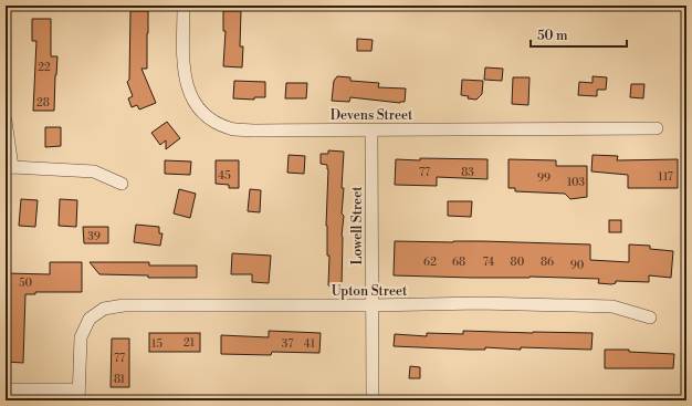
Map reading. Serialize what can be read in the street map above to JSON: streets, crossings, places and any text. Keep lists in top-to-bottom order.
{
  "streets": {
    "street": ["Devens Street", "Lowell Street", "Upton Street"]
  },
  "crossings": [
    ["Devens Street", "Lowell Street"],
    ["Lowell Street", "Upton Street"]
  ],
  "house_numbers": [
    "22",
    "28",
    "77",
    "83",
    "45",
    "117",
    "99",
    "103",
    "39",
    "62",
    "68",
    "74",
    "80",
    "86",
    "90",
    "50",
    "21",
    "15",
    "37",
    "41",
    "77",
    "81"
  ],
  "scale_bar": "50 m"
}
